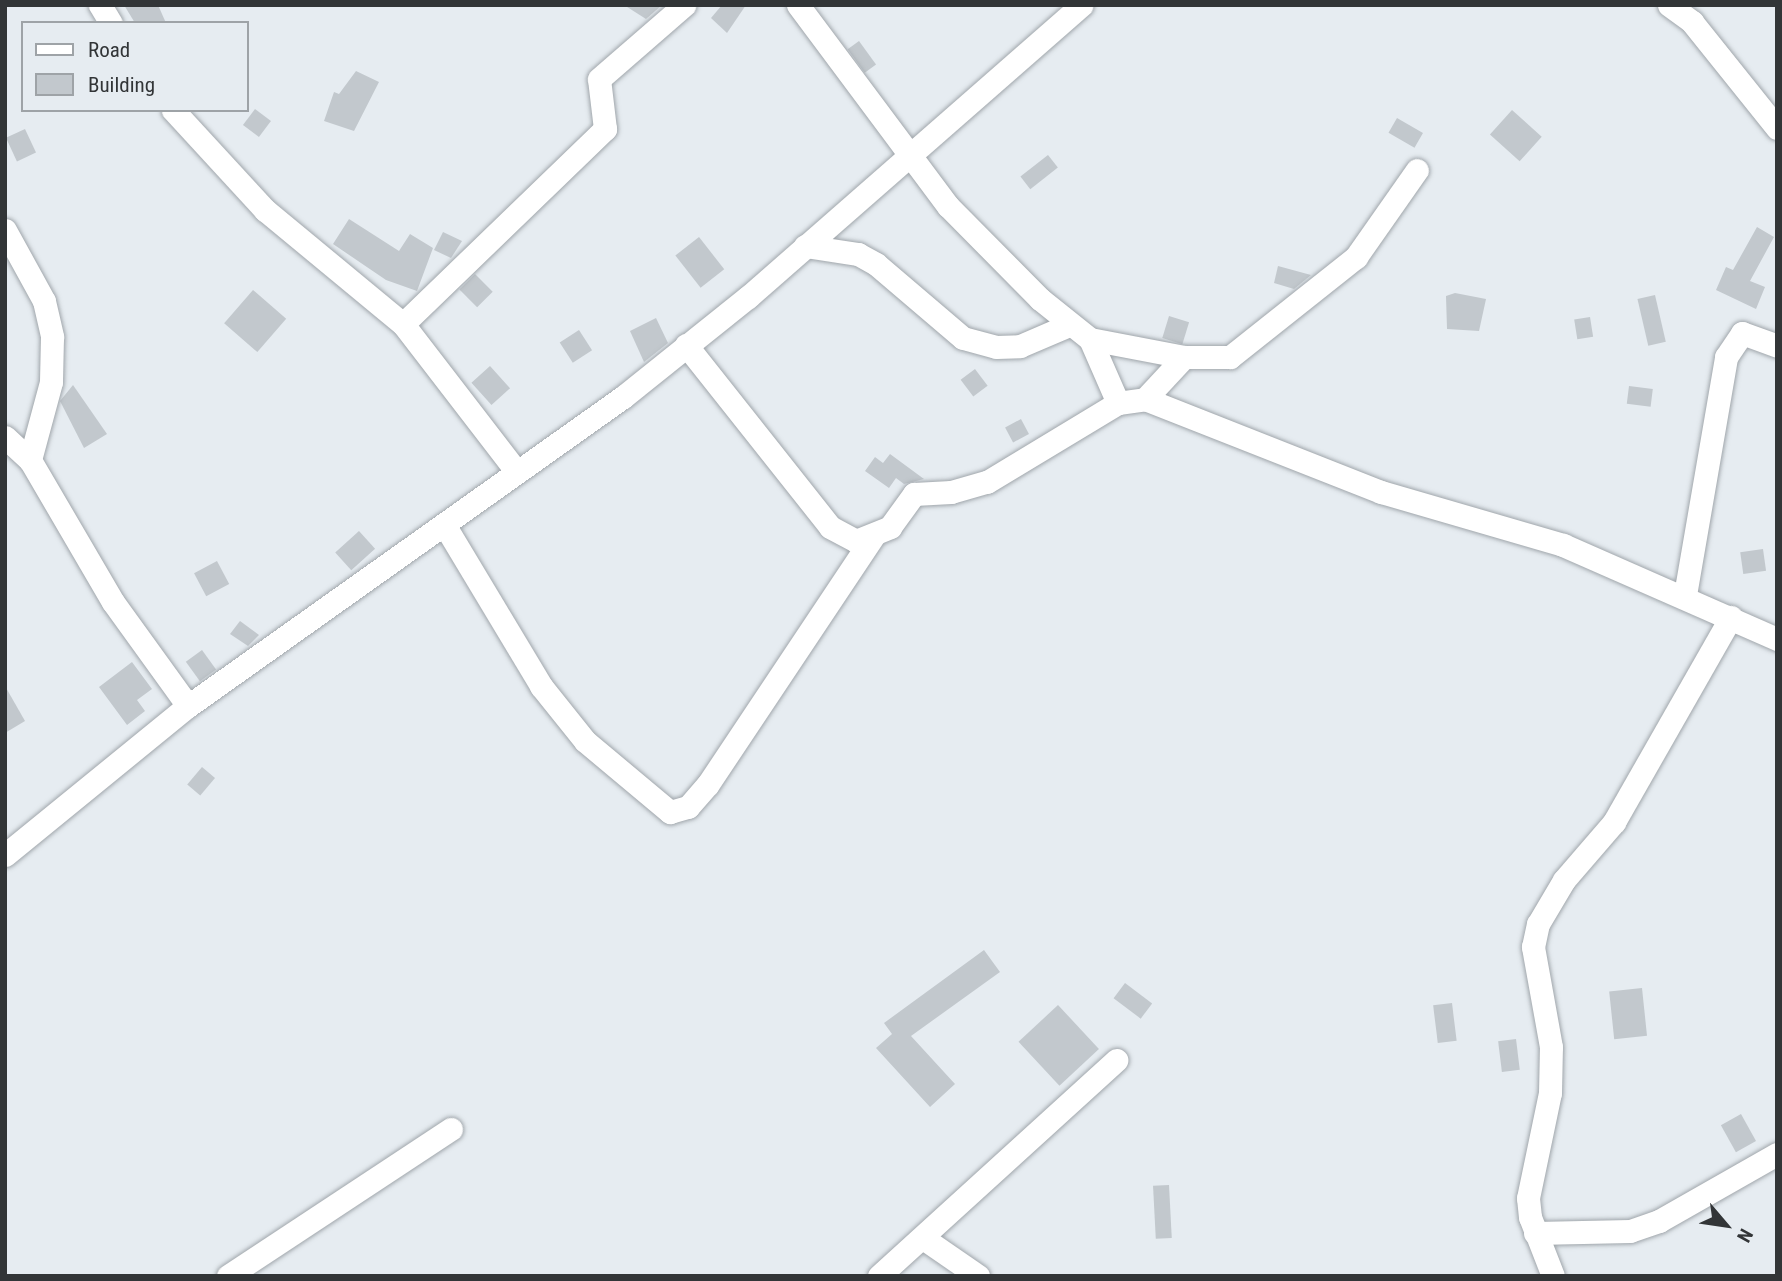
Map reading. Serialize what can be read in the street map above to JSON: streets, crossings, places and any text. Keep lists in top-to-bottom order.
{
  "legend": ["Road", "Building"],
  "north": "bottom right"
}
